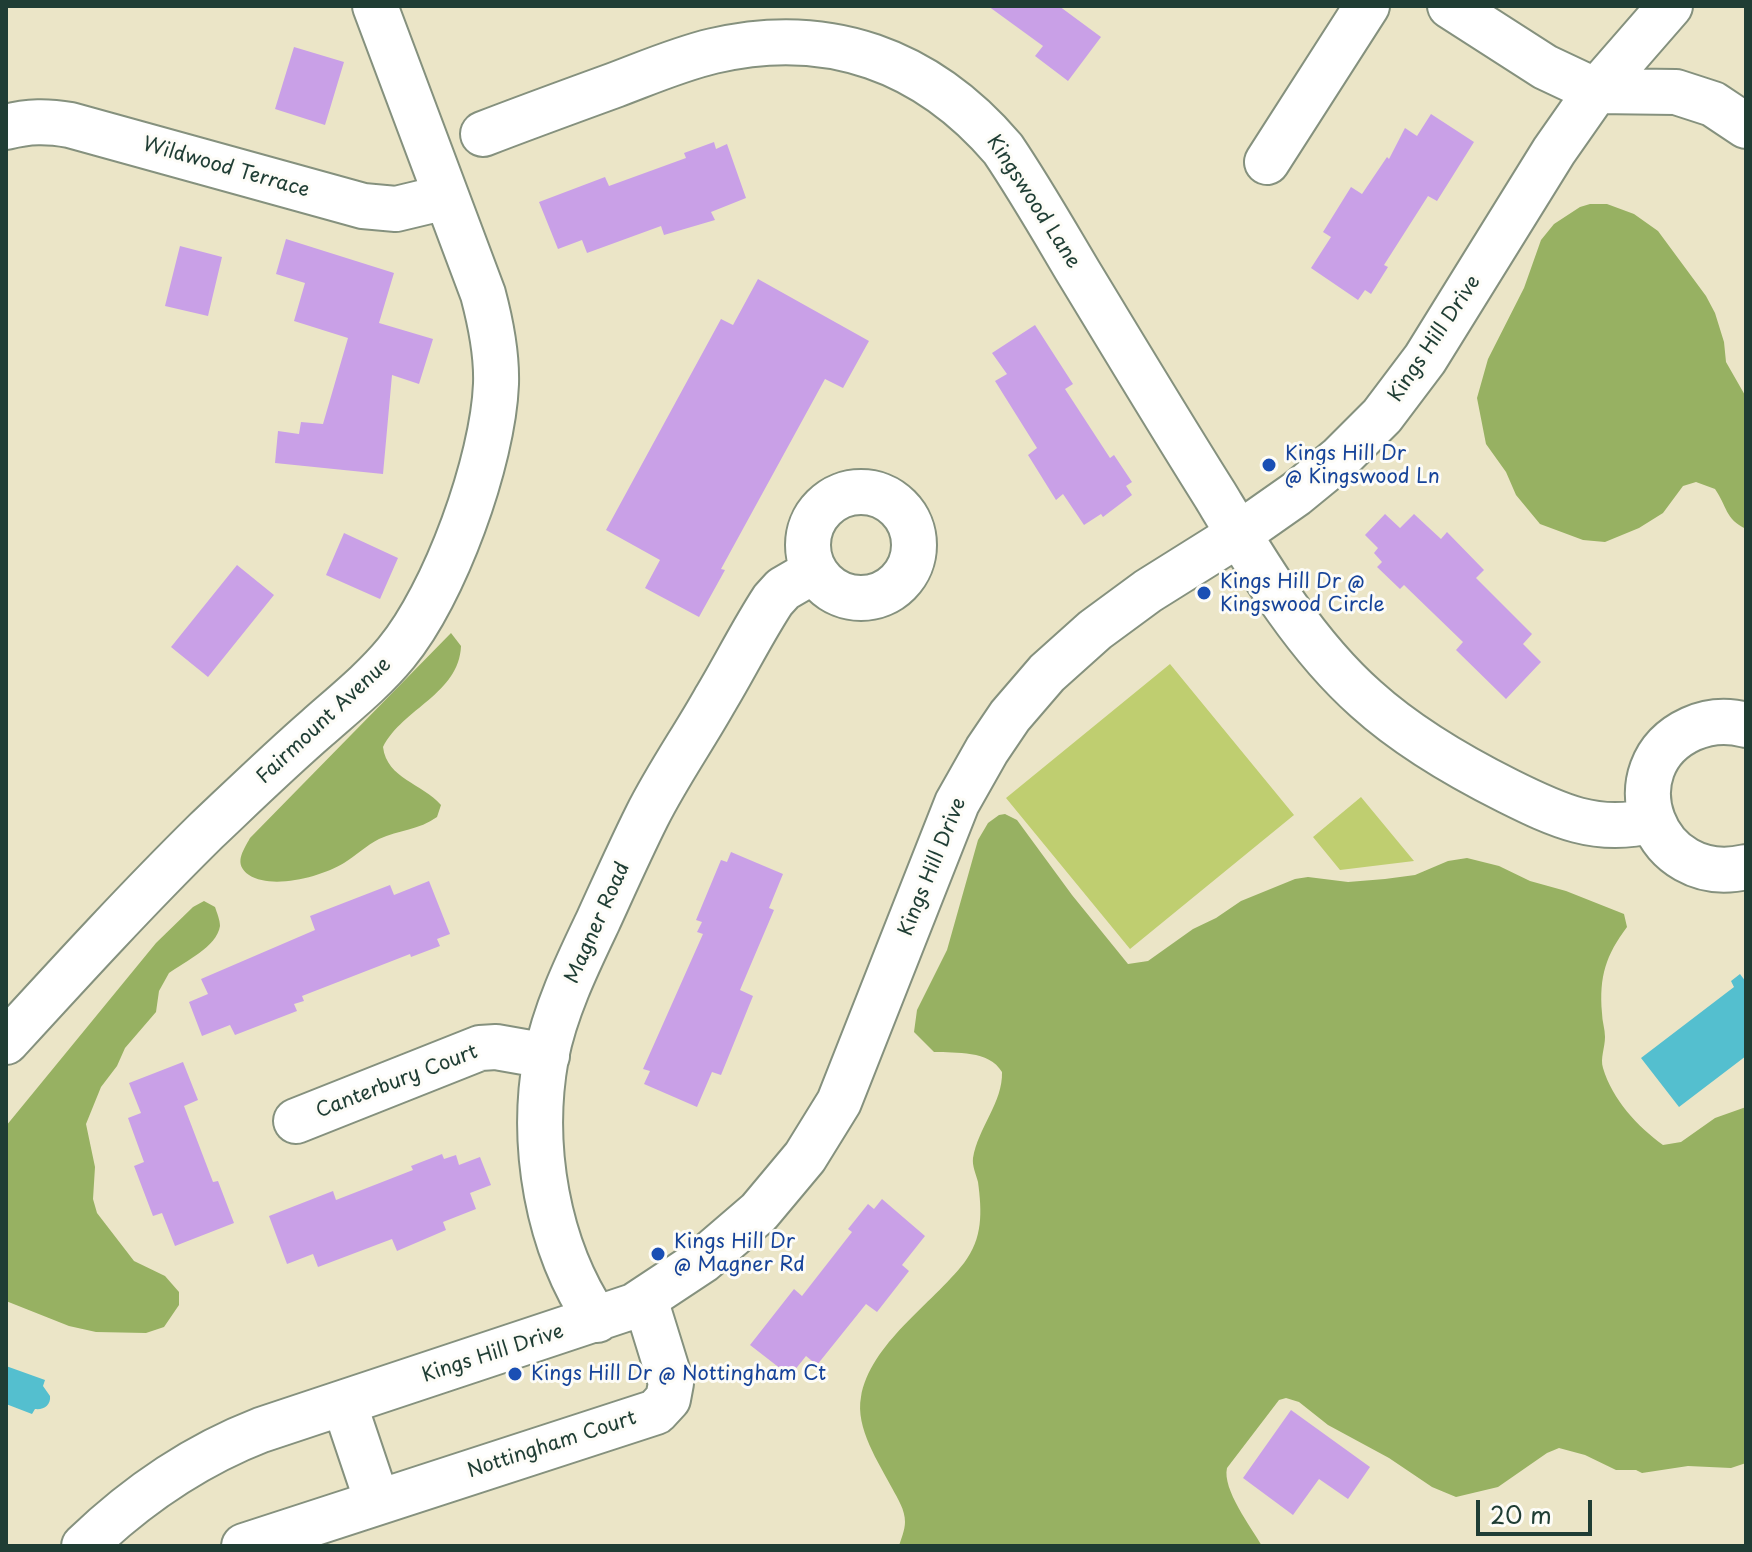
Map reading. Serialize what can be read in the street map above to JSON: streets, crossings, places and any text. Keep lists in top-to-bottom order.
{
  "streets": {
    "street": [
      "Wildwood Terrace",
      "Kingswood Lane",
      "Kings Hill Drive",
      "Fairmount Avenue",
      "Magner Road",
      "Canterbury Court",
      "Nottingham Court"
    ]
  },
  "crossings": [
    ["Wildwood Terrace", "Fairmount Avenue"],
    ["Kingswood Lane", "Kings Hill Drive"],
    ["Kings Hill Drive", "Magner Road"],
    ["Kings Hill Drive", "Nottingham Court"],
    ["Magner Road", "Canterbury Court"]
  ],
  "places": [
    "Kings Hill Dr @ Kingswood Ln",
    "Kings Hill Dr @ Kingswood Circle",
    "Kings Hill Dr @ Magner Rd",
    "Kings Hill Dr @ Nottingham Ct"
  ],
  "scale_bar": "20 m"
}
